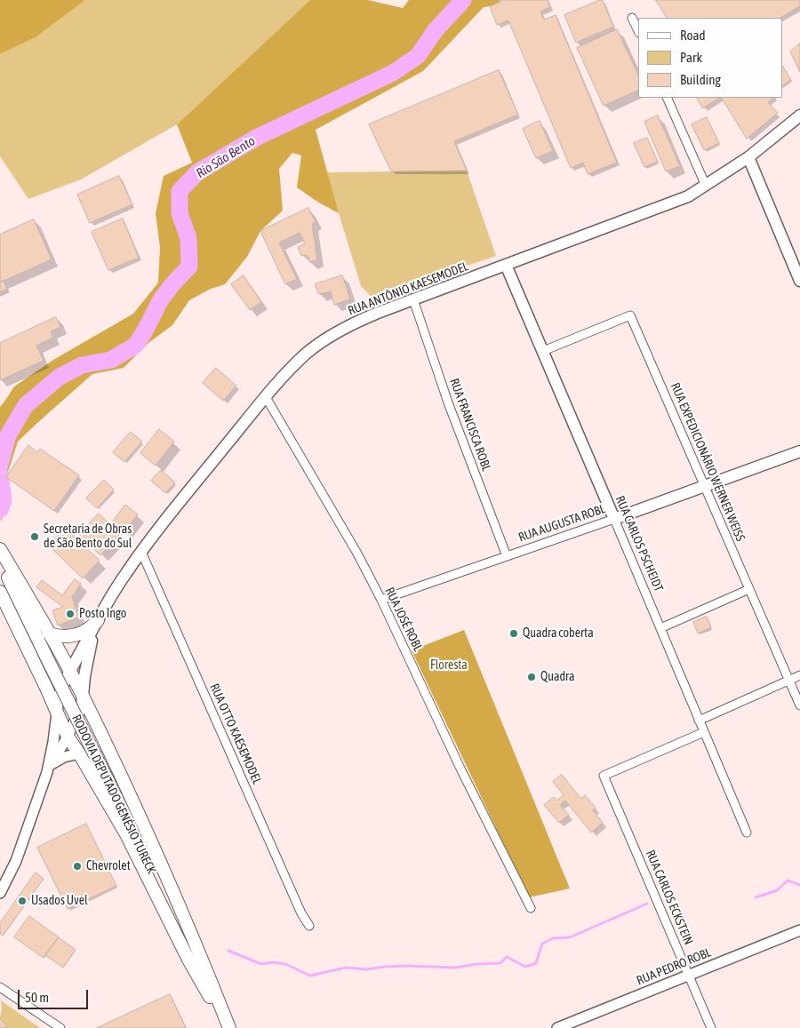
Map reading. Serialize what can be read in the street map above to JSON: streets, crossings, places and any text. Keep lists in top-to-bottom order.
{
  "streets": {
    "main road": [
      "RUA ANTÔNIO KAESEMODEL",
      "RUA AUGUSTA ROBL",
      "RUA CARLOS PSCHEIDT",
      "RODOVIA DEPUTADO GENÉSIO TURECK"
    ],
    "street": [
      "RUA FRANCISCA ROBL",
      "RUA EXPEDICIONÁRIO WERNER WEISS",
      "RUA JOSÉ ROBL",
      "RUA OTTO KAESEMODEL",
      "RUA CARLOS ECKSTEIN",
      "RUA PEDRO ROBL"
    ]
  },
  "crossings": [
    ["RUA ANTÔNIO KAESEMODEL", "RUA FRANCISCA ROBL"],
    ["RUA ANTÔNIO KAESEMODEL", "RUA CARLOS PSCHEIDT"],
    ["RUA ANTÔNIO KAESEMODEL", "RUA JOSÉ ROBL"],
    ["RUA ANTÔNIO KAESEMODEL", "RUA OTTO KAESEMODEL"],
    ["RUA FRANCISCA ROBL", "RUA AUGUSTA ROBL"],
    ["RUA EXPEDICIONÁRIO WERNER WEISS", "RUA AUGUSTA ROBL"],
    ["RUA EXPEDICIONÁRIO WERNER WEISS", "RUA CARLOS PSCHEIDT"],
    ["RUA AUGUSTA ROBL", "RUA CARLOS PSCHEIDT"],
    ["RUA AUGUSTA ROBL", "RUA JOSÉ ROBL"],
    ["RUA CARLOS PSCHEIDT", "RUA CARLOS ECKSTEIN"],
    ["RUA CARLOS ECKSTEIN", "RUA PEDRO ROBL"]
  ],
  "water": ["Rio São Bento"],
  "parks": ["Floresta"],
  "places": [
    "Secretaria de Obras de São Bento do Sul",
    "Posto Ingo",
    "Quadra coberta",
    "Quadra",
    "Chevrolet",
    "Usados Uvel"
  ],
  "legend": ["Road", "Park", "Building"],
  "scale_bar": "50 m"
}
